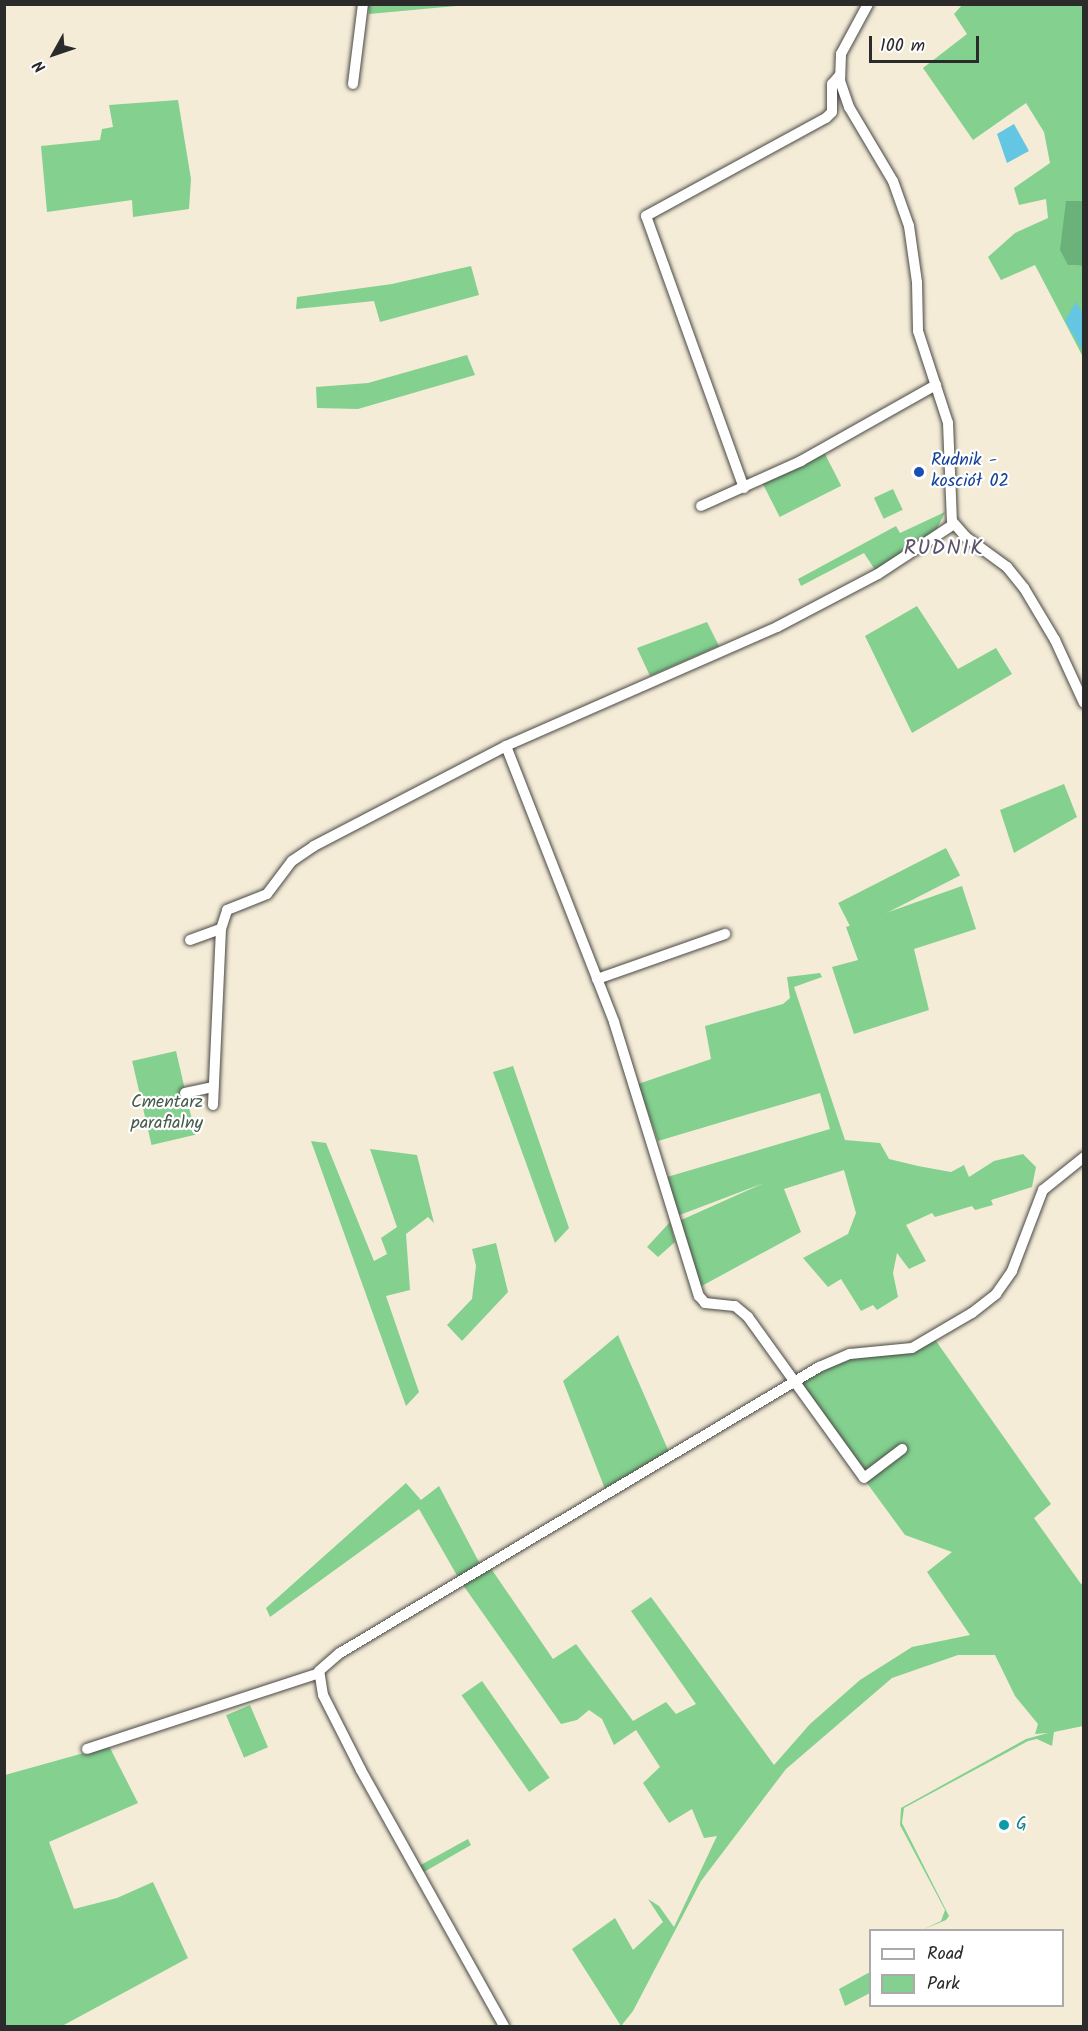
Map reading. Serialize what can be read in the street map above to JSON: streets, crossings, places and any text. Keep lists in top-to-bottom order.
{
  "districts": ["RUDNIK"],
  "parks": ["Cmentarz parafialny"],
  "places": ["Rudnik - kosciół 02", "G"],
  "legend": ["Road", "Park"],
  "scale_bar": "100 m",
  "north": "bottom left"
}
